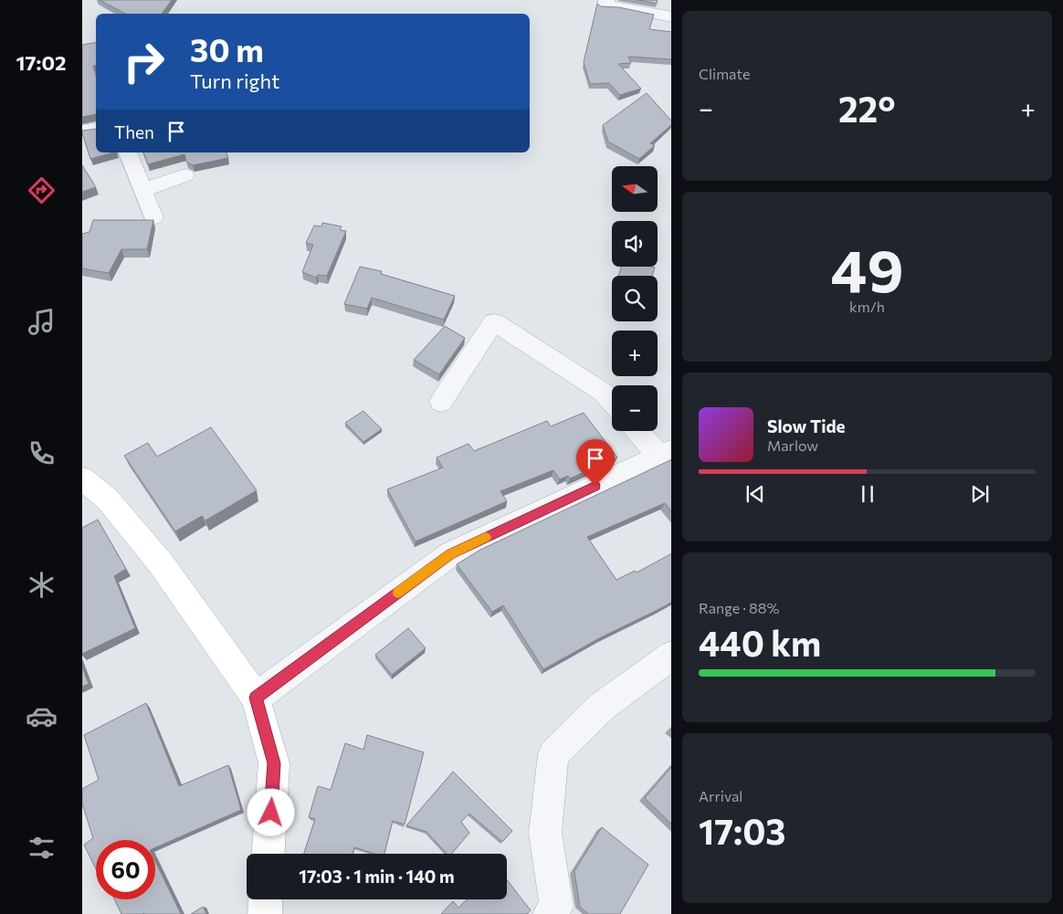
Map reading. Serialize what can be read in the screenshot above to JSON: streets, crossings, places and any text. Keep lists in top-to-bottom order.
{
  "north": "left",
  "page": {
    "tabs": "17:02",
    "tile": [
      "Climate",
      ["49", "km/h"],
      ["Range · 88%", "440 km"],
      ["Arrival", "17:03"]
    ],
    "turn": ["30 m", "Turn right"],
    "heat": ["−", "22°", "+"],
    "then": "Then",
    "map_buttons": ["+", "−"],
    "song": ["Slow Tide", "Marlow"],
    "limit": "60",
    "trip": "17:03 · 1 min · 140 m"
  }
}
